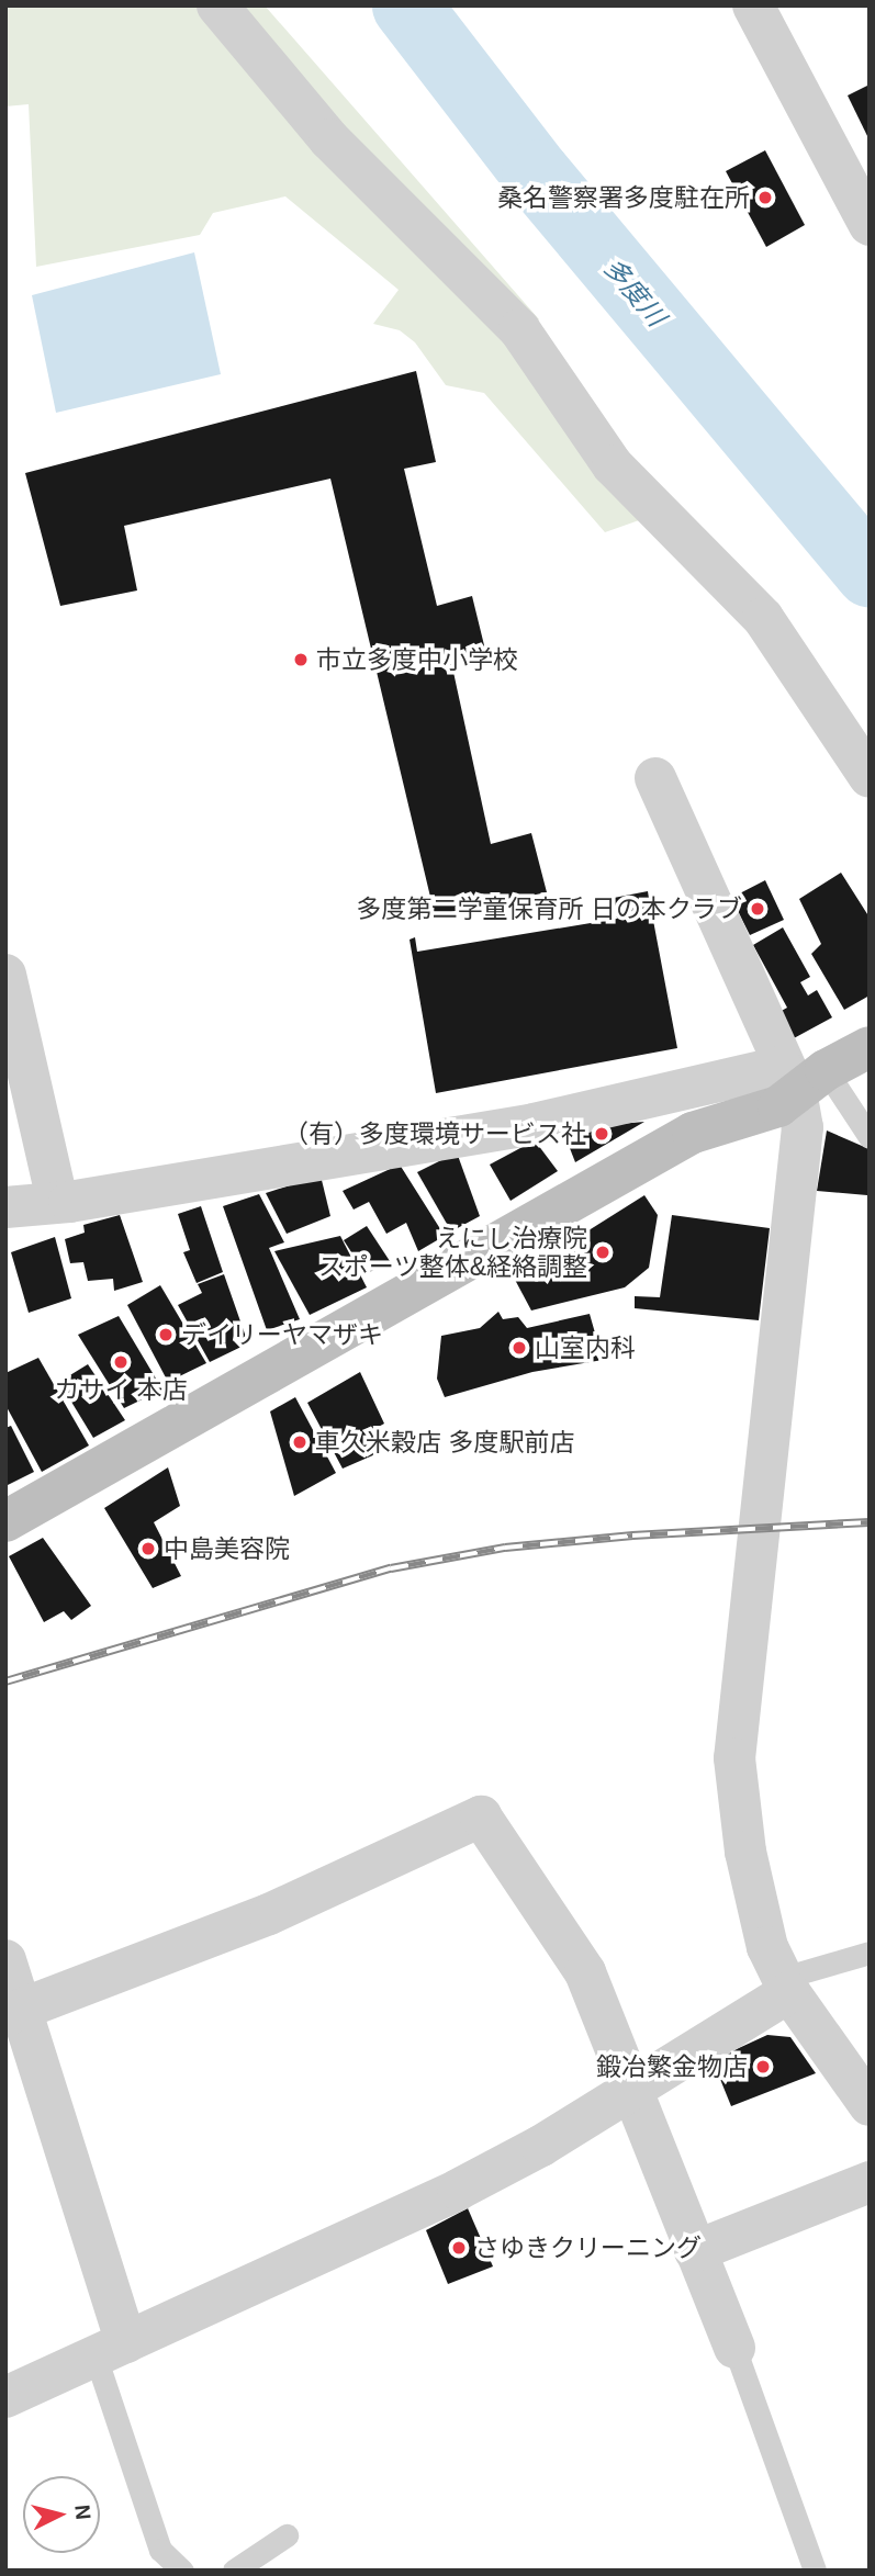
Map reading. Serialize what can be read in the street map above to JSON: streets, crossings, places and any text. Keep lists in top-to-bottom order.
{
  "water": ["多度川"],
  "places": [
    "桑名警察署多度駐在所",
    "市立多度中小学校",
    "多度第二学童保育所 日の本クラブ",
    "（有）多度環境サービス社",
    "えにし治療院 スポーツ整体&経絡調整",
    "デイリーヤマザキ",
    "山室内科",
    "カサイ 本店",
    "車久米穀店 多度駅前店",
    "中島美容院",
    "鍛冶繁金物店",
    "さゆきクリーニング"
  ],
  "north": "right"
}
